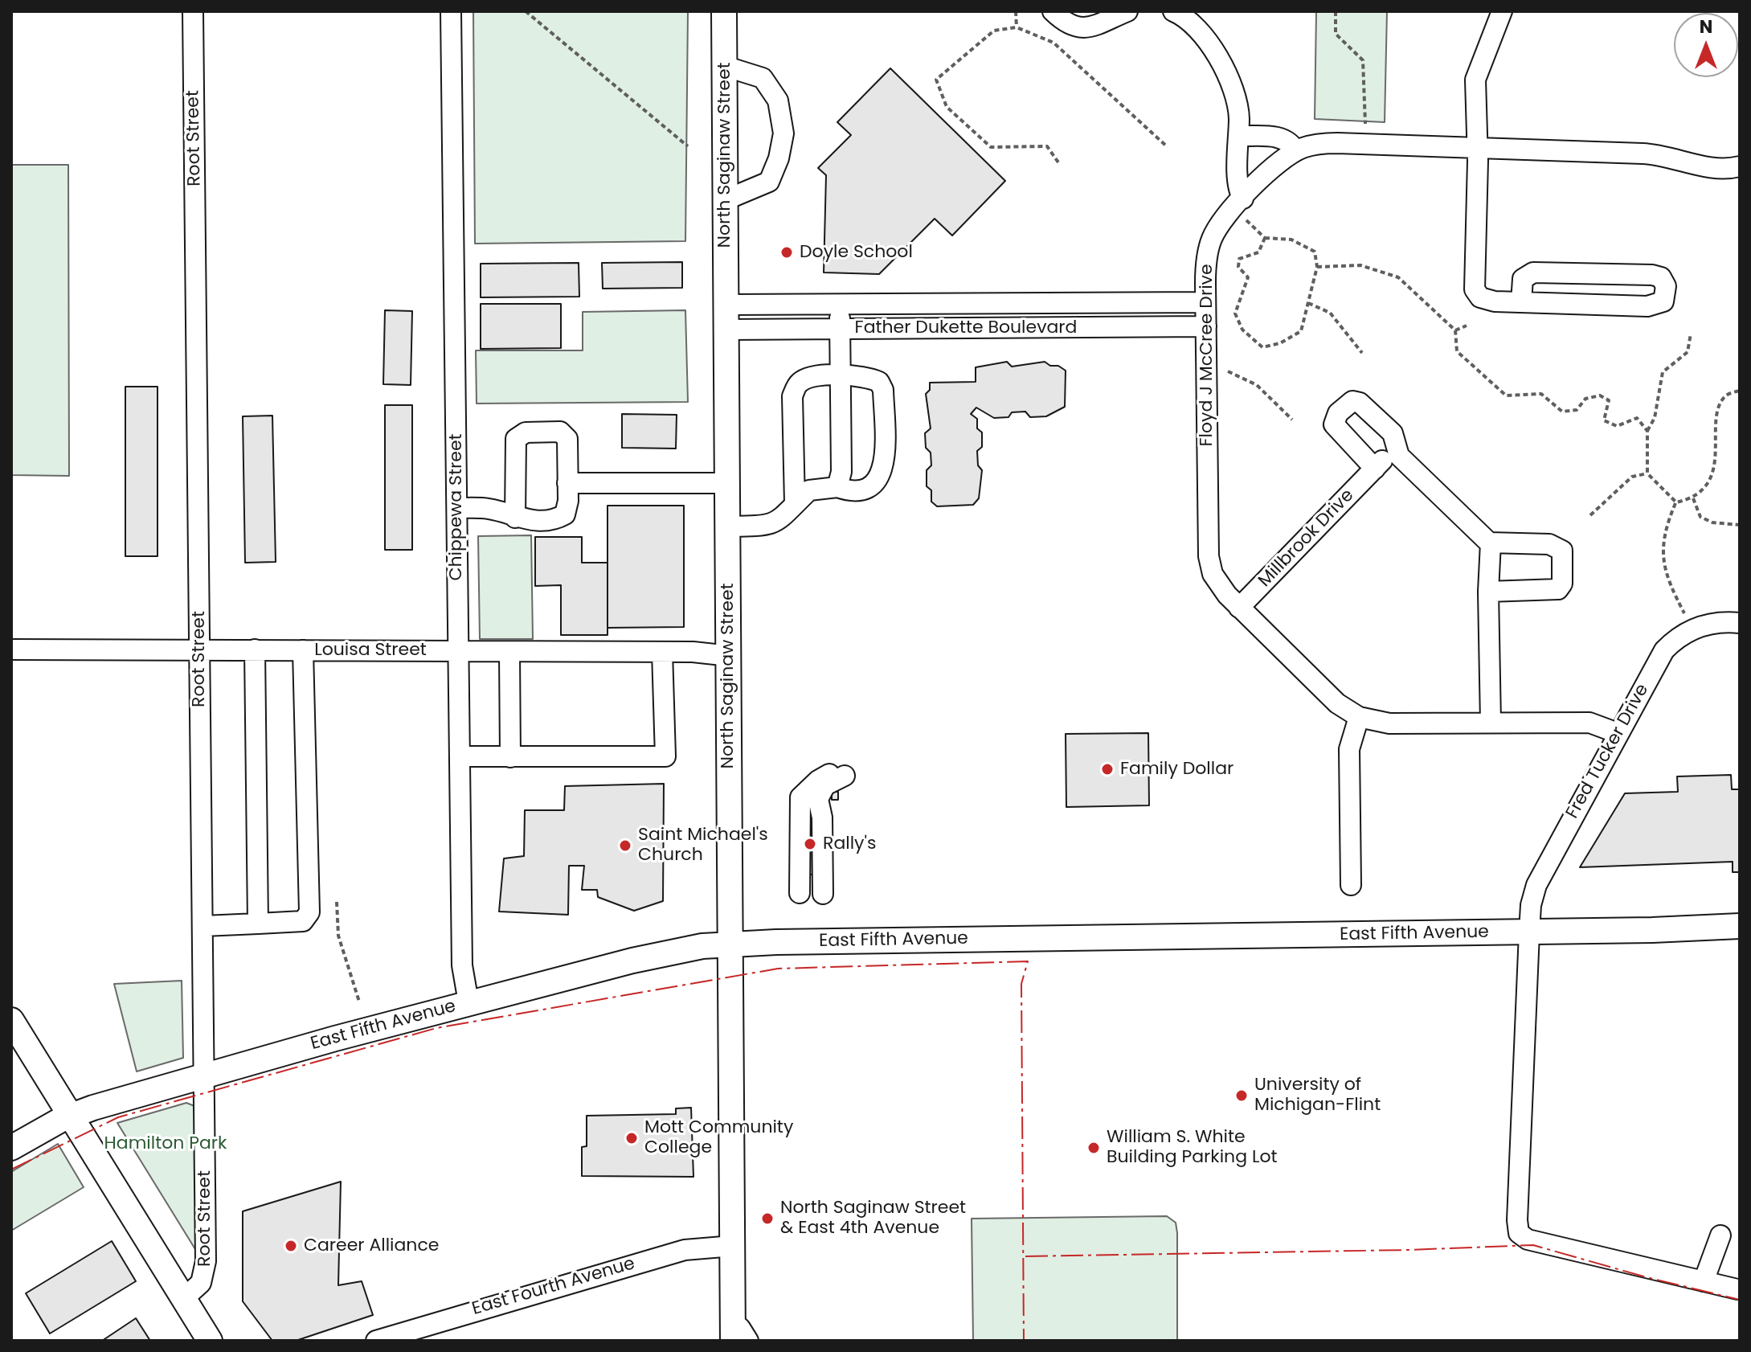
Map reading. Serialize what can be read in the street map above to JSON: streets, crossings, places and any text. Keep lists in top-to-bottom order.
{
  "streets": {
    "main road": ["North Saginaw Street", "East Fifth Avenue"],
    "street": [
      "Root Street",
      "Father Dukette Boulevard",
      "Floyd J McCree Drive",
      "Chippewa Street",
      "Millbrook Drive",
      "Louisa Street",
      "Fred Tucker Drive",
      "East Fourth Avenue"
    ]
  },
  "crossings": [
    ["Root Street", "Louisa Street"],
    ["Root Street", "East Fifth Avenue"],
    ["North Saginaw Street", "Father Dukette Boulevard"],
    ["North Saginaw Street", "Louisa Street"],
    ["North Saginaw Street", "East Fifth Avenue"],
    ["North Saginaw Street", "East Fourth Avenue"],
    ["Father Dukette Boulevard", "Floyd J McCree Drive"],
    ["Floyd J McCree Drive", "Millbrook Drive"],
    ["Floyd J McCree Drive", "Fred Tucker Drive"],
    ["Chippewa Street", "Louisa Street"],
    ["Chippewa Street", "East Fifth Avenue"],
    ["Fred Tucker Drive", "East Fifth Avenue"]
  ],
  "parks": ["Hamilton Park"],
  "places": [
    "Doyle School",
    "Family Dollar",
    "Rally's",
    "Saint Michael's Church",
    "University of Michigan-Flint",
    "Mott Community College",
    "William S. White Building Parking Lot",
    "North Saginaw Street & East 4th Avenue",
    "Career Alliance"
  ],
  "north": "top"
}
